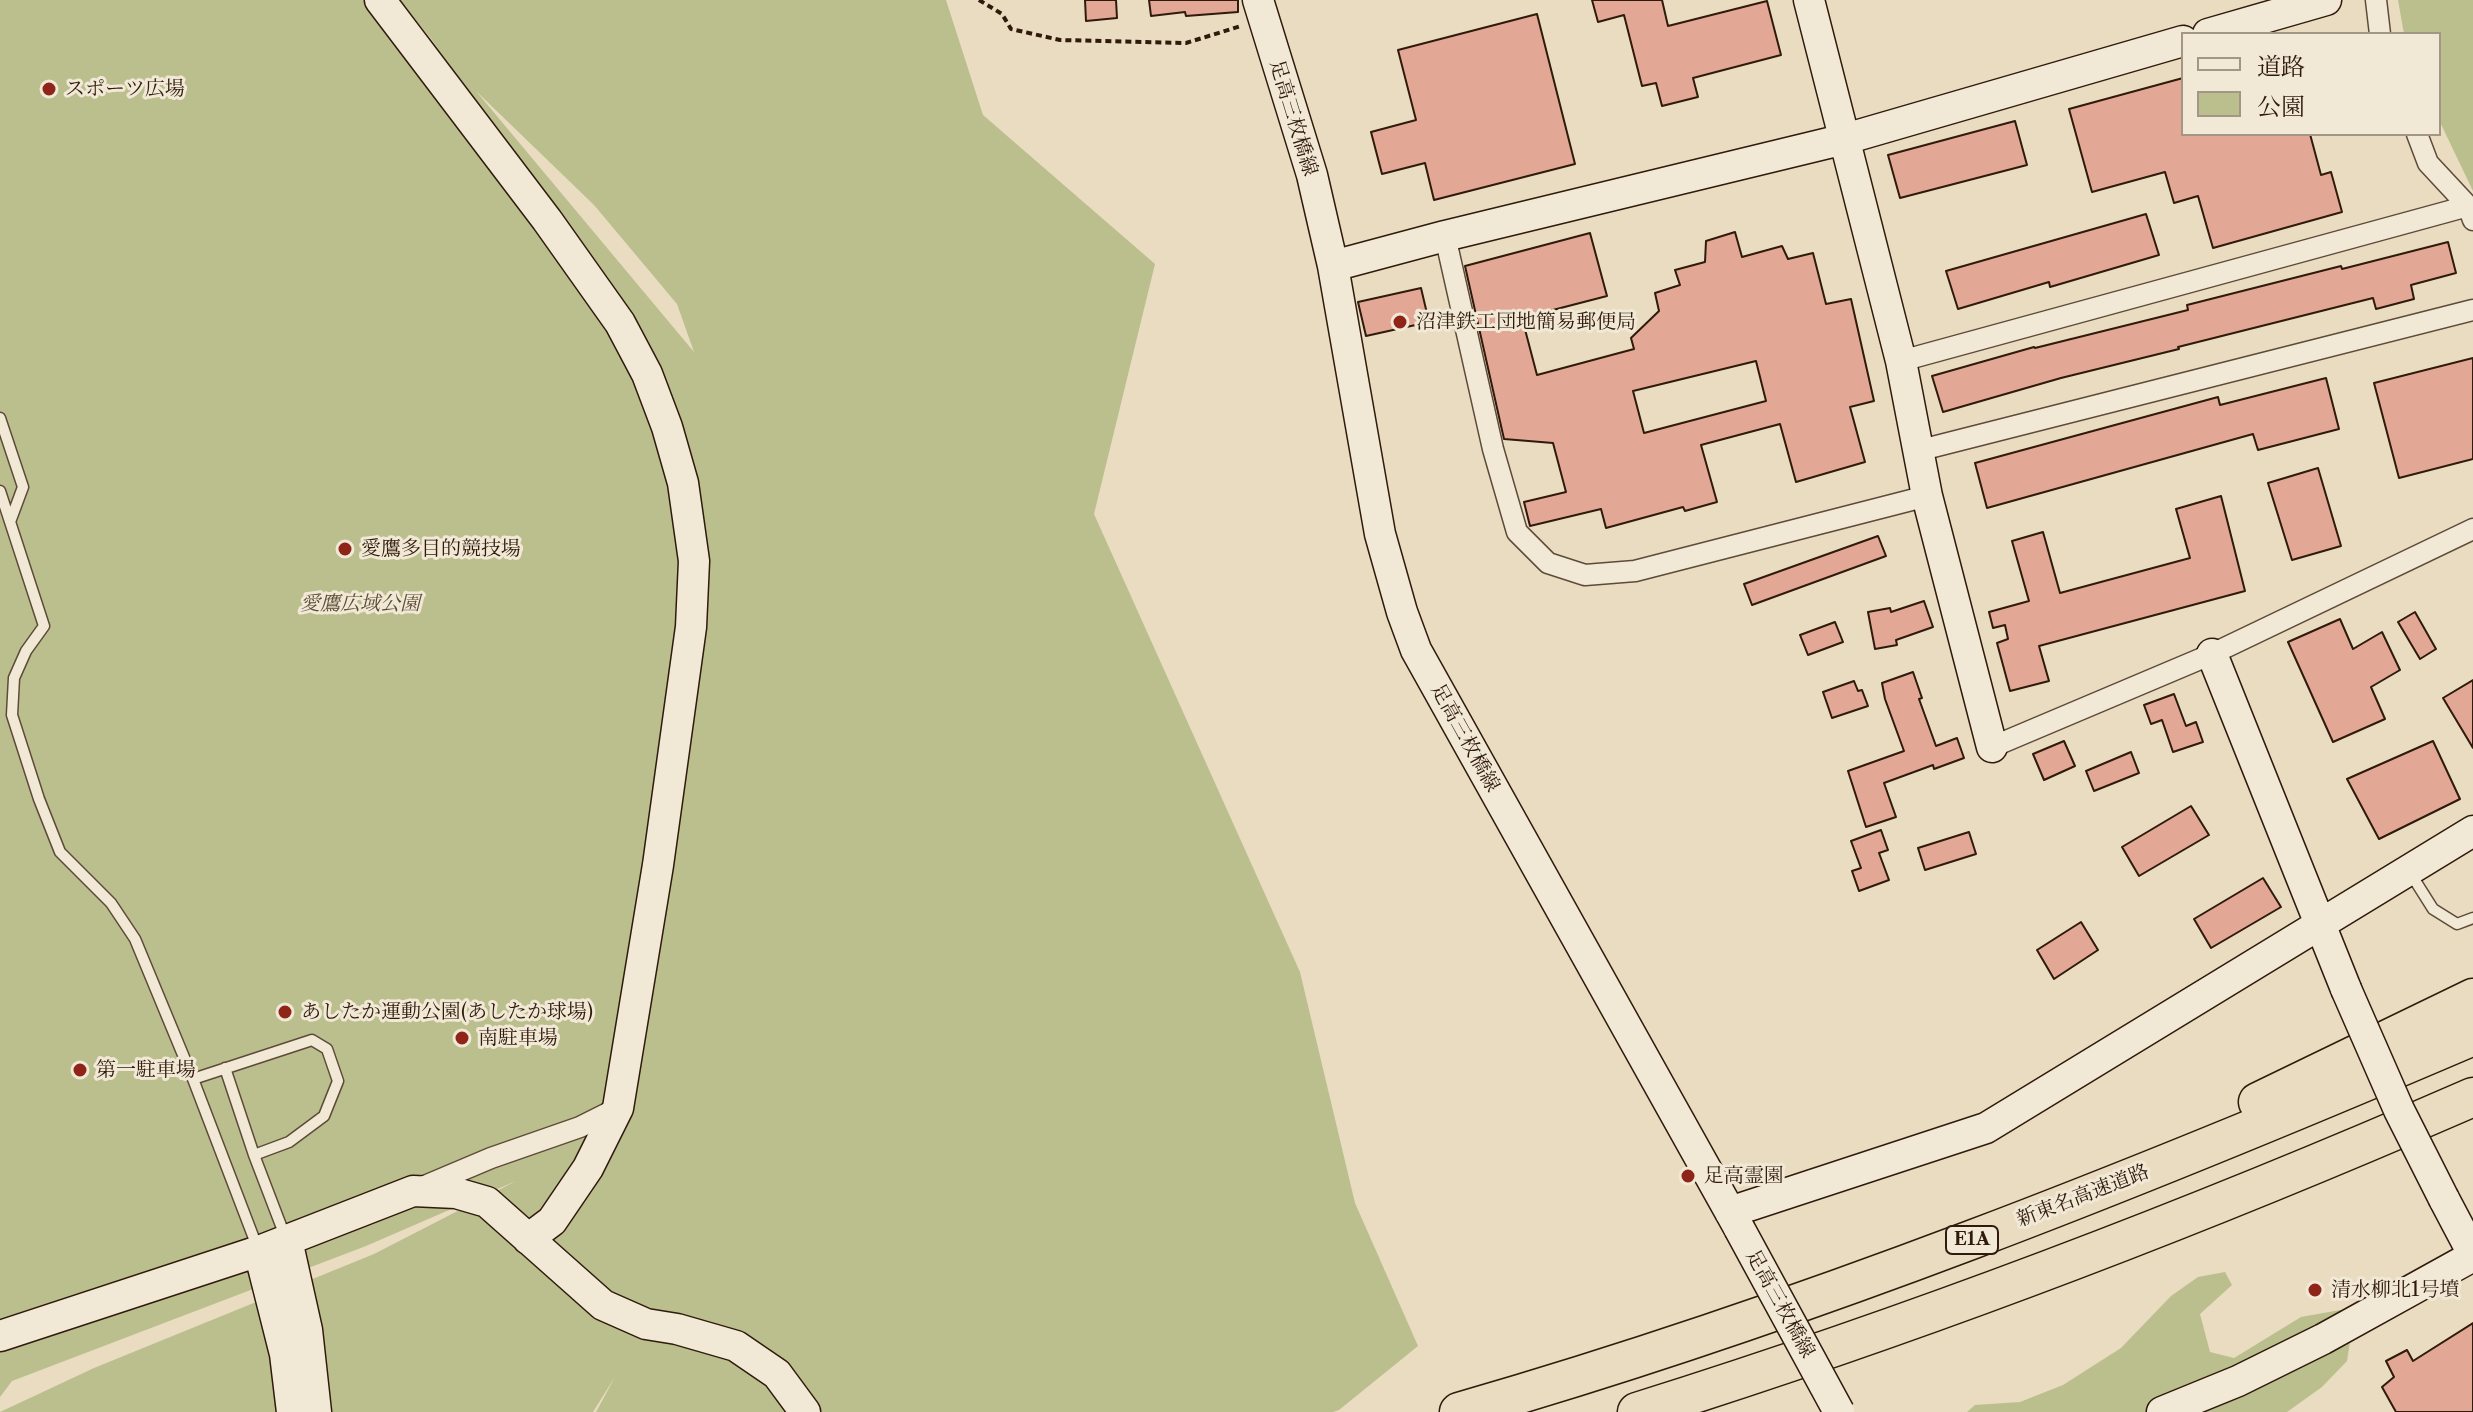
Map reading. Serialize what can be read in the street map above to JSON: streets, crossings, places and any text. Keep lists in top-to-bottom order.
{
  "streets": {
    "highway": ["新東名高速道路", "E1A"],
    "street": ["足高三枚橋線"]
  },
  "parks": ["愛鷹広域公園"],
  "places": [
    "スポーツ広場",
    "沼津鉄工団地簡易郵便局",
    "愛鷹多目的競技場",
    "あしたか運動公園(あしたか球場)",
    "南駐車場",
    "第一駐車場",
    "足高霊園",
    "清水柳北1号墳"
  ],
  "legend": ["道路", "公園"]
}
